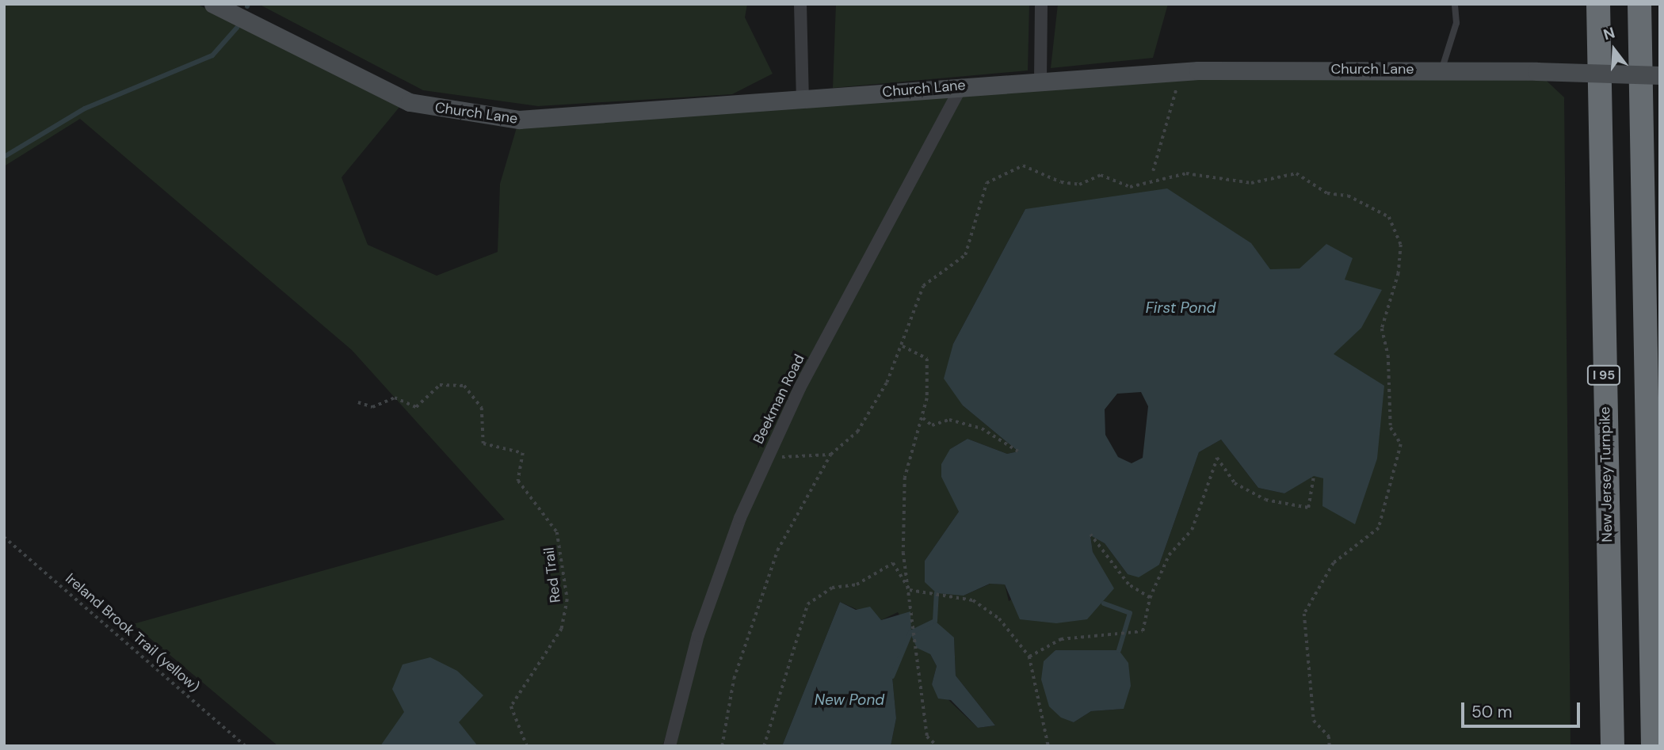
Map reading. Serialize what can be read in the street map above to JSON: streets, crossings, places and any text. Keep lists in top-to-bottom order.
{
  "streets": {
    "highway": ["I 95", "New Jersey Turnpike"],
    "street": ["Church Lane", "Beekman Road"],
    "path": ["Red Trail", "Ireland Brook Trail (yellow)"]
  },
  "crossings": [
    ["Church Lane", "Beekman Road"]
  ],
  "water": ["First Pond", "New Pond"],
  "scale_bar": "50 m",
  "north": "top"
}
